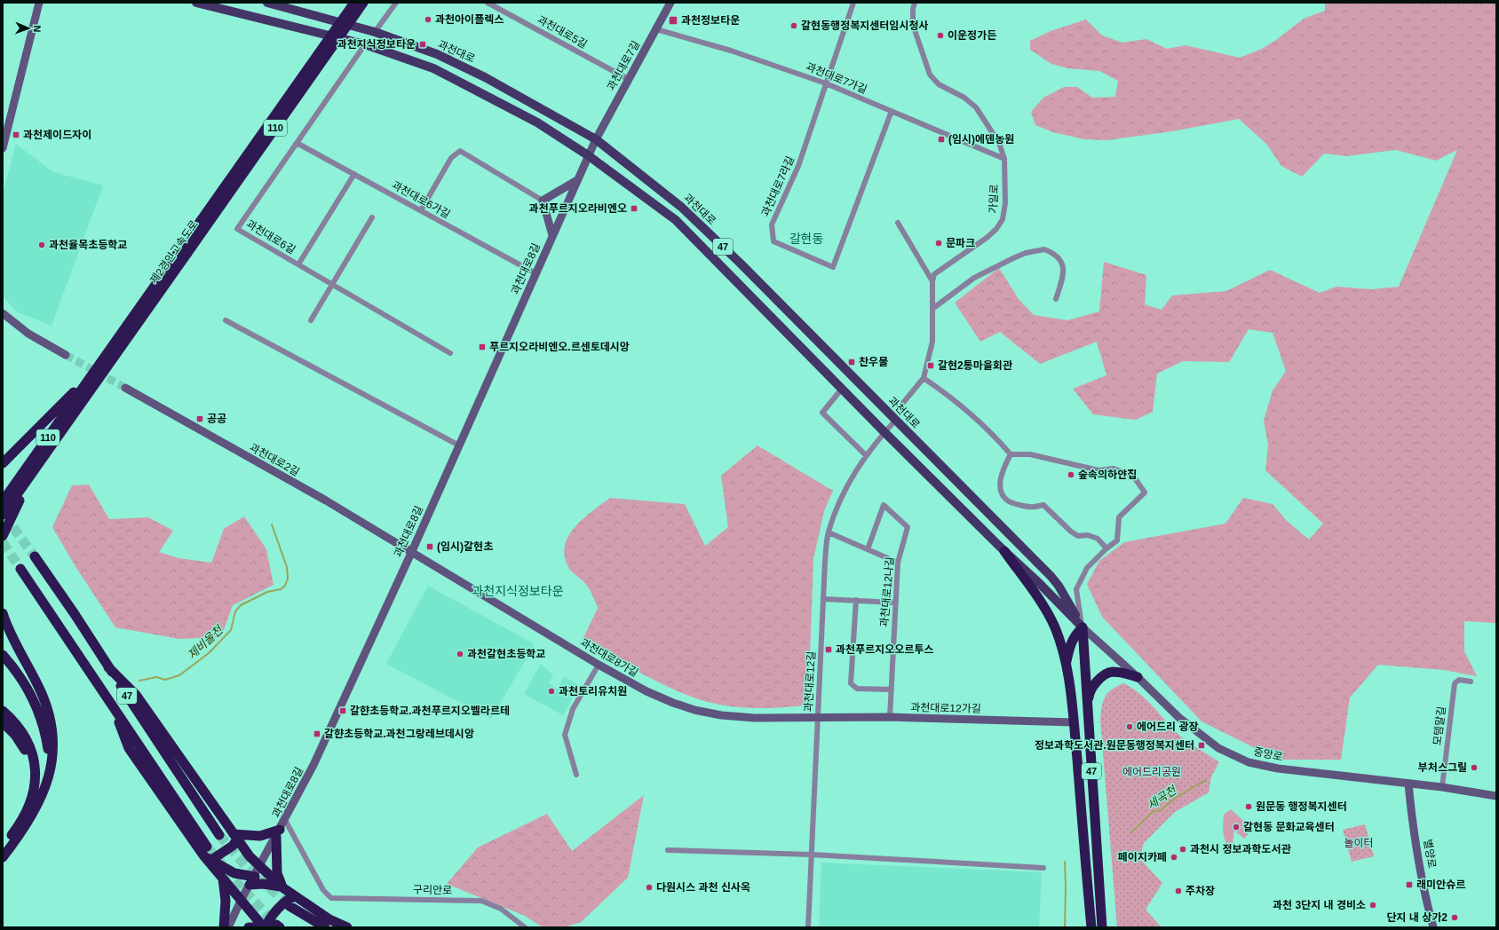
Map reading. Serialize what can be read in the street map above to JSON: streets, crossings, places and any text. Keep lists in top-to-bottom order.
{
  "streets": {
    "highway": ["110", "47", "제2경인고속도로"],
    "main road": ["과천대로"],
    "street": [
      "과천대로5길",
      "과천대로7길",
      "과천대로7가길",
      "과천대로7라길",
      "가일로",
      "과천대로6가길",
      "과천대로6길",
      "과천대로8길",
      "과천대로2길",
      "과천대로12나길",
      "과천대로8가길",
      "과천대로12길",
      "과천대로12가길",
      "모템말길",
      "중앙로",
      "별양로",
      "구리안로"
    ]
  },
  "crossings": [
    ["과천대로5길", "과천대로7길"],
    ["과천대로", "과천대로7길"],
    ["과천대로", "47"],
    ["과천대로", "과천대로8길"],
    ["과천대로", "과천대로12길"],
    ["과천대로", "중앙로"],
    ["과천대로7길", "과천대로7가길"],
    ["과천대로7길", "과천대로8길"],
    ["과천대로7가길", "과천대로7라길"],
    ["과천대로7가길", "가일로"],
    ["과천대로6가길", "과천대로6길"],
    ["과천대로6가길", "과천대로8길"],
    ["47", "중앙로"],
    ["과천대로8길", "과천대로2길"],
    ["과천대로8길", "과천대로8가길"],
    ["과천대로8길", "구리안로"],
    ["과천대로2길", "과천대로8가길"],
    ["과천대로12나길", "과천대로12가길"],
    ["과천대로8가길", "과천대로12길"],
    ["과천대로8가길", "과천대로12가길"],
    ["과천대로12길", "과천대로12가길"],
    ["모템말길", "중앙로"],
    ["중앙로", "별양로"]
  ],
  "districts": ["갈현동", "과천지식정보타운"],
  "water": ["제비울천", "세곡천"],
  "parks": ["에어드리공원", "놀이터"],
  "places": {
    "other": [
      "과천아이플렉스",
      "갈현동행정복지센터임시청사",
      "이운정가든",
      "문파크",
      "과천율목초등학교",
      "숲속의하얀집",
      "과천갈현초등학교",
      "과천토리유치원",
      "에어드리 광장",
      "부처스그릴",
      "원문동 행정복지센터",
      "갈현동 문화교육센터",
      "과천시 정보과학도서관",
      "페이지카페",
      "다원시스 과천 신사옥",
      "주차장",
      "과천 3단지 내 경비소",
      "단지 내 상가2"
    ],
    "transit": [
      "과천정보타운",
      "과천지식정보타운",
      "과천제이드자이",
      "(임시)에덴농원",
      "과천푸르지오라비엔오",
      "푸르지오라비엔오.르센토데시앙",
      "찬우물",
      "갈현2통마을회관",
      "공공",
      "(임시)갈현초",
      "과천푸르지오오르투스",
      "갈햔초등학교.과천푸르지오벨라르테",
      "갈햔초등학교.과천그랑레브데시앙",
      "정보과학도서관.원문동행정복지센터",
      "래미안슈르"
    ]
  },
  "north": "right"
}
